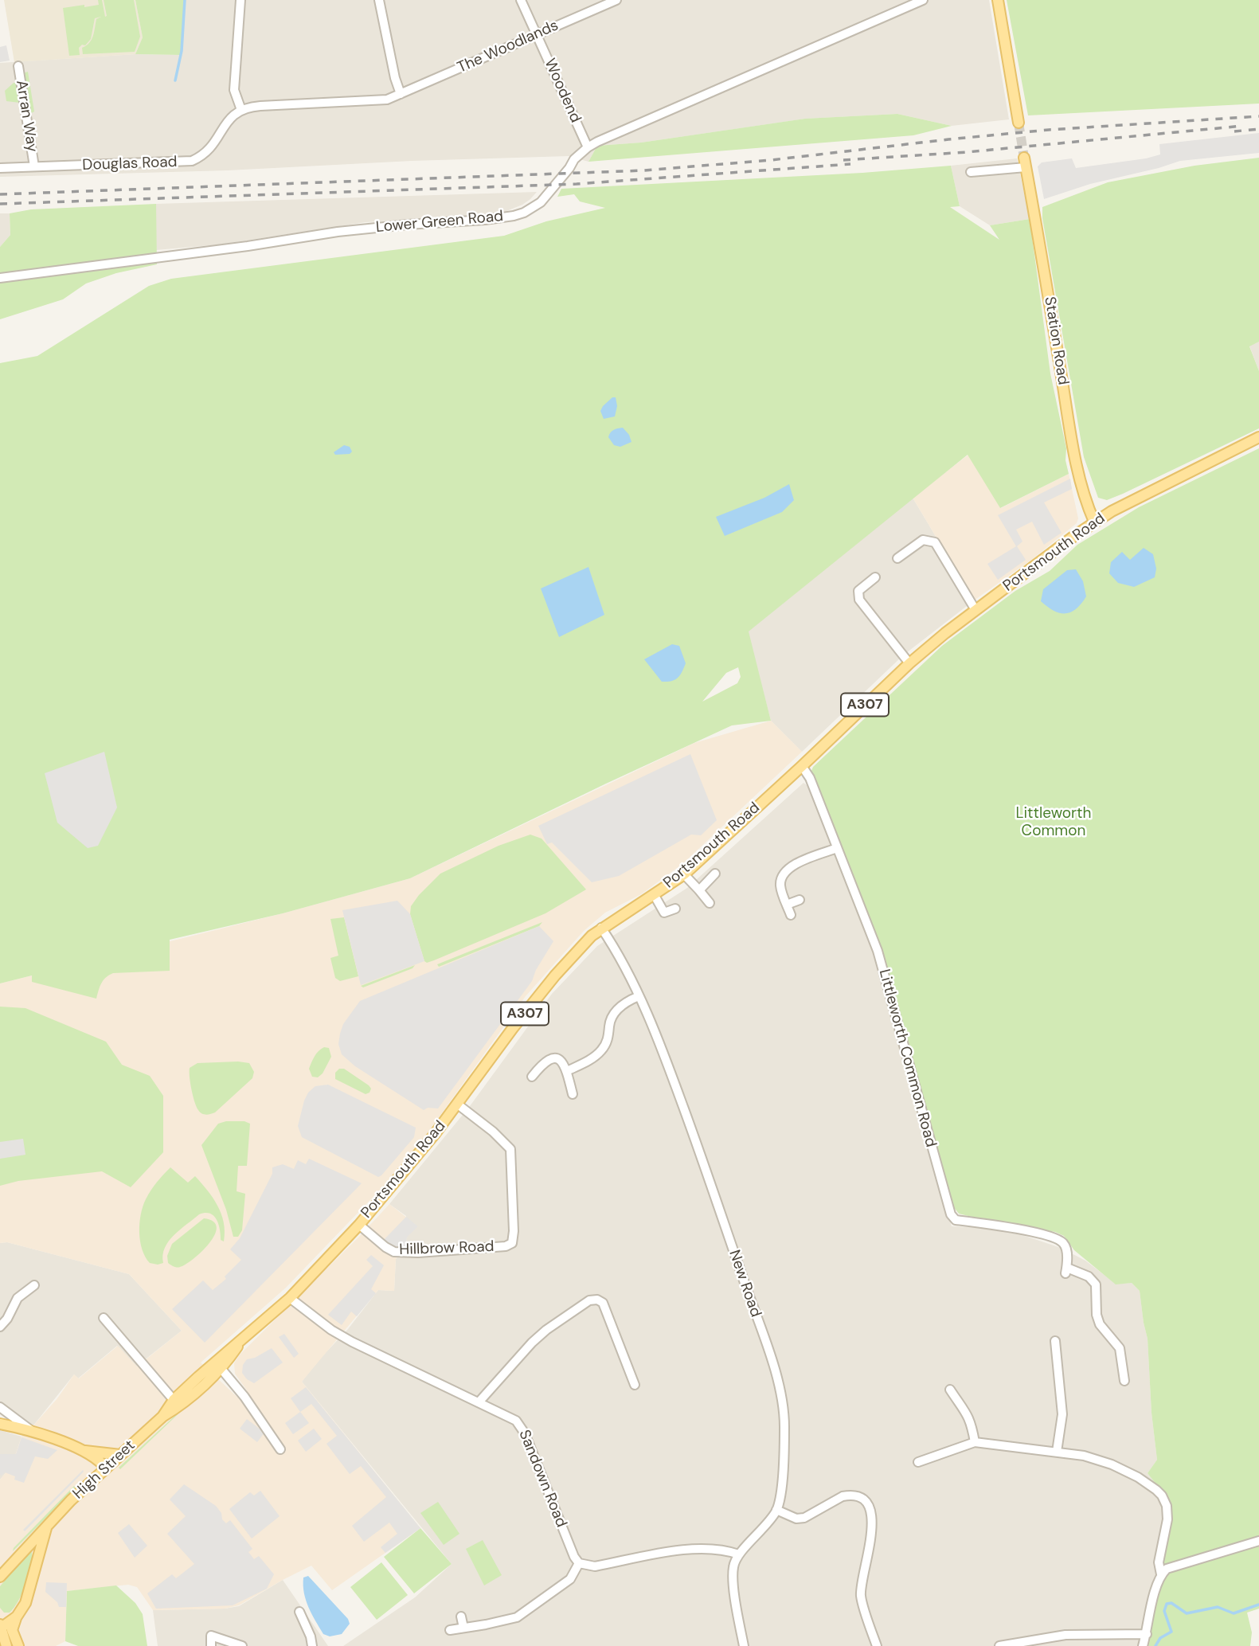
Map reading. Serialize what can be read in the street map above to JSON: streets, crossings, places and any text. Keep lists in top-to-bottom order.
{
  "streets": {
    "main road": [
      "Station Road",
      "Portsmouth Road",
      "A307",
      "High Street"
    ],
    "street": [
      "The Woodlands",
      "Woodend",
      "Arran Way",
      "Douglas Road",
      "Lower Green Road",
      "Littleworth Common Road",
      "Hillbrow Road",
      "New Road",
      "Sandown Road"
    ]
  },
  "crossings": [
    ["The Woodlands", "Woodend"],
    ["Woodend", "Lower Green Road"],
    ["Arran Way", "Douglas Road"],
    ["Station Road", "Portsmouth Road"],
    ["Portsmouth Road", "Littleworth Common Road"],
    ["Portsmouth Road", "Hillbrow Road"],
    ["Portsmouth Road", "New Road"],
    ["Portsmouth Road", "High Street"],
    ["Portsmouth Road", "Sandown Road"]
  ],
  "parks": ["Littleworth Common"]
}
